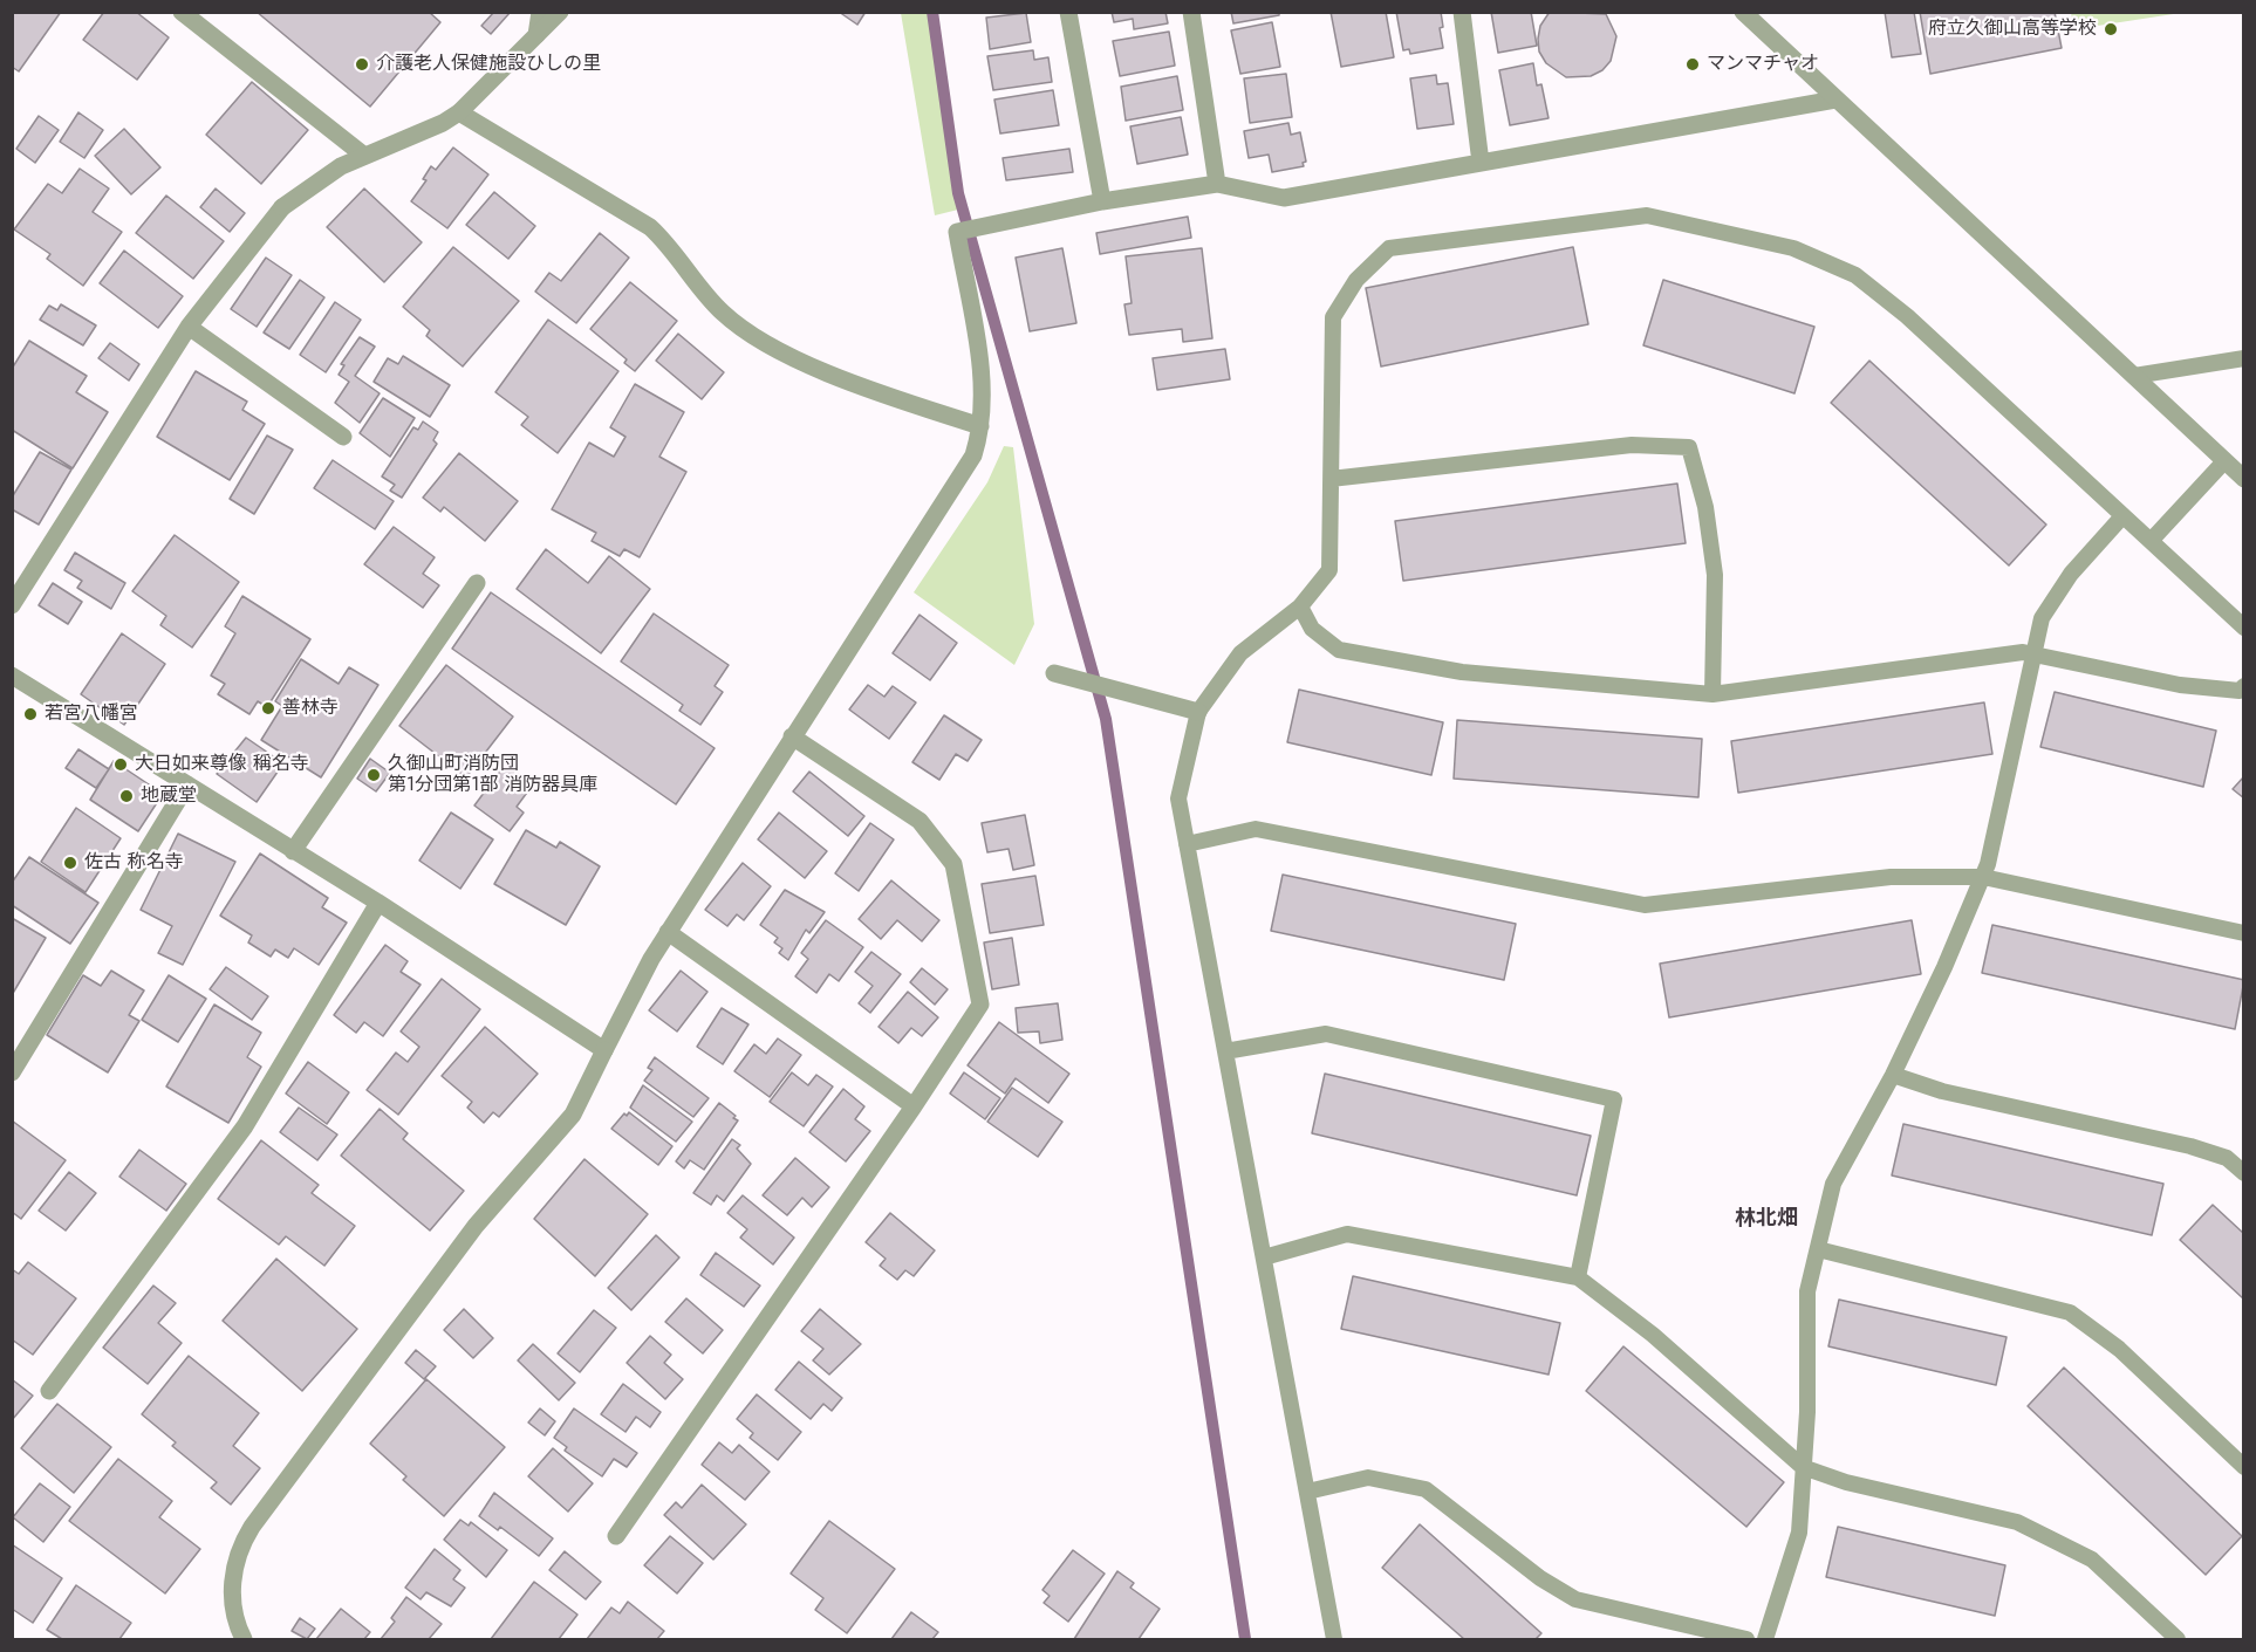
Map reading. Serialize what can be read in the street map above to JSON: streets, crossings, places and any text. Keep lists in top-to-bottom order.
{
  "districts": ["林北畑"],
  "places": [
    "府立久御山高等学校",
    "介護老人保健施設ひしの里",
    "マンマチャオ",
    "善林寺",
    "若宮八幡宮",
    "大日如来尊像 稱名寺",
    "久御山町消防団 第1分団第1部 消防器具庫",
    "地蔵堂",
    "佐古 称名寺"
  ]
}
